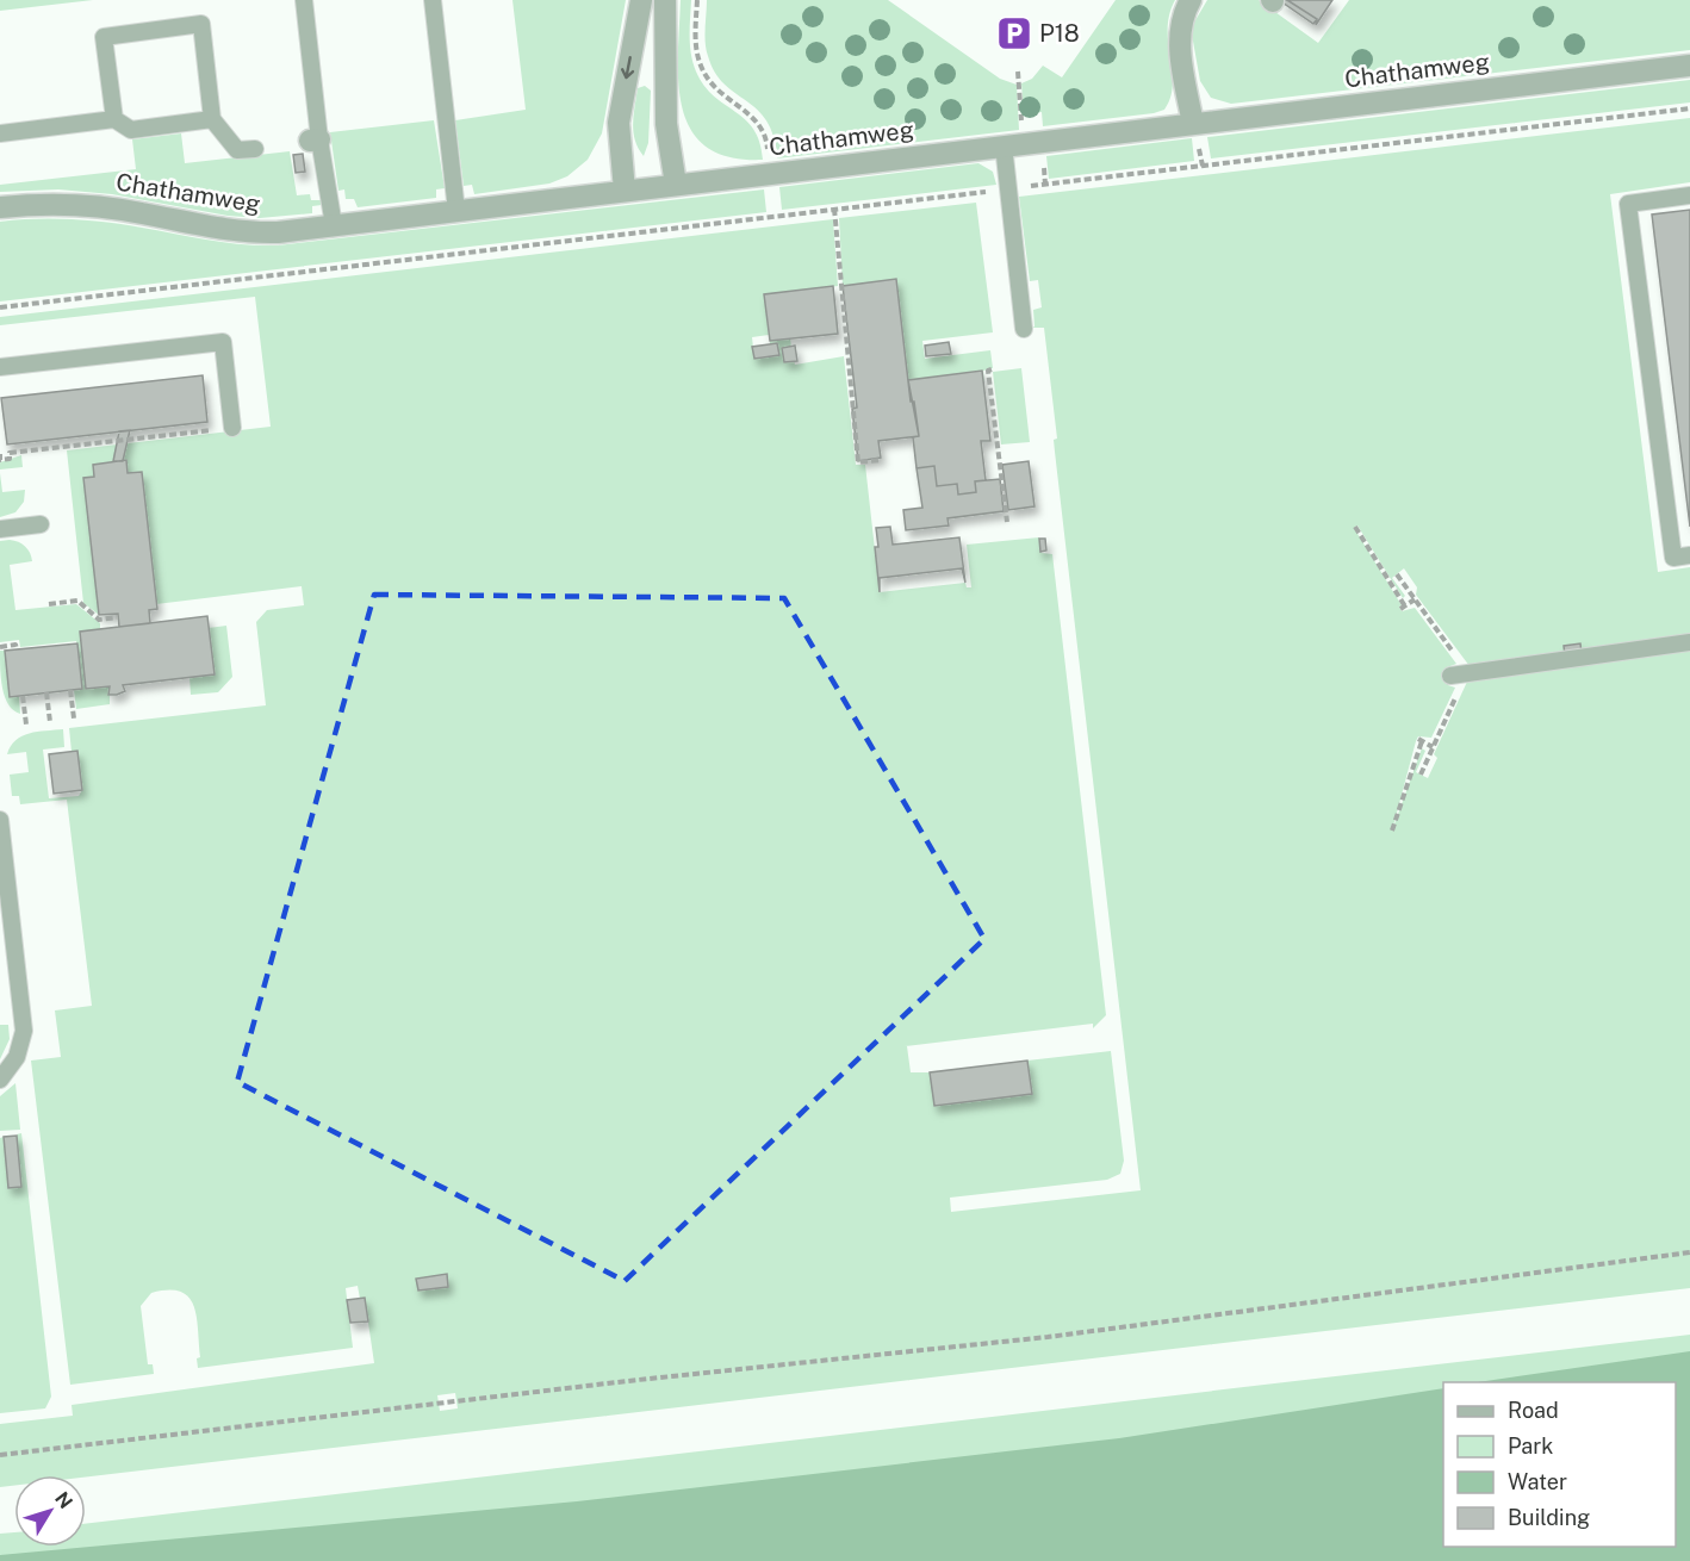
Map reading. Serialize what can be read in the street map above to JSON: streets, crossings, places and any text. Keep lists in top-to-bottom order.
{
  "streets": {
    "street": ["Chathamweg"]
  },
  "places": {
    "parking": ["P18"]
  },
  "legend": [
    "Road",
    "Park",
    "Water",
    "Building"
  ],
  "north": "top right"
}
